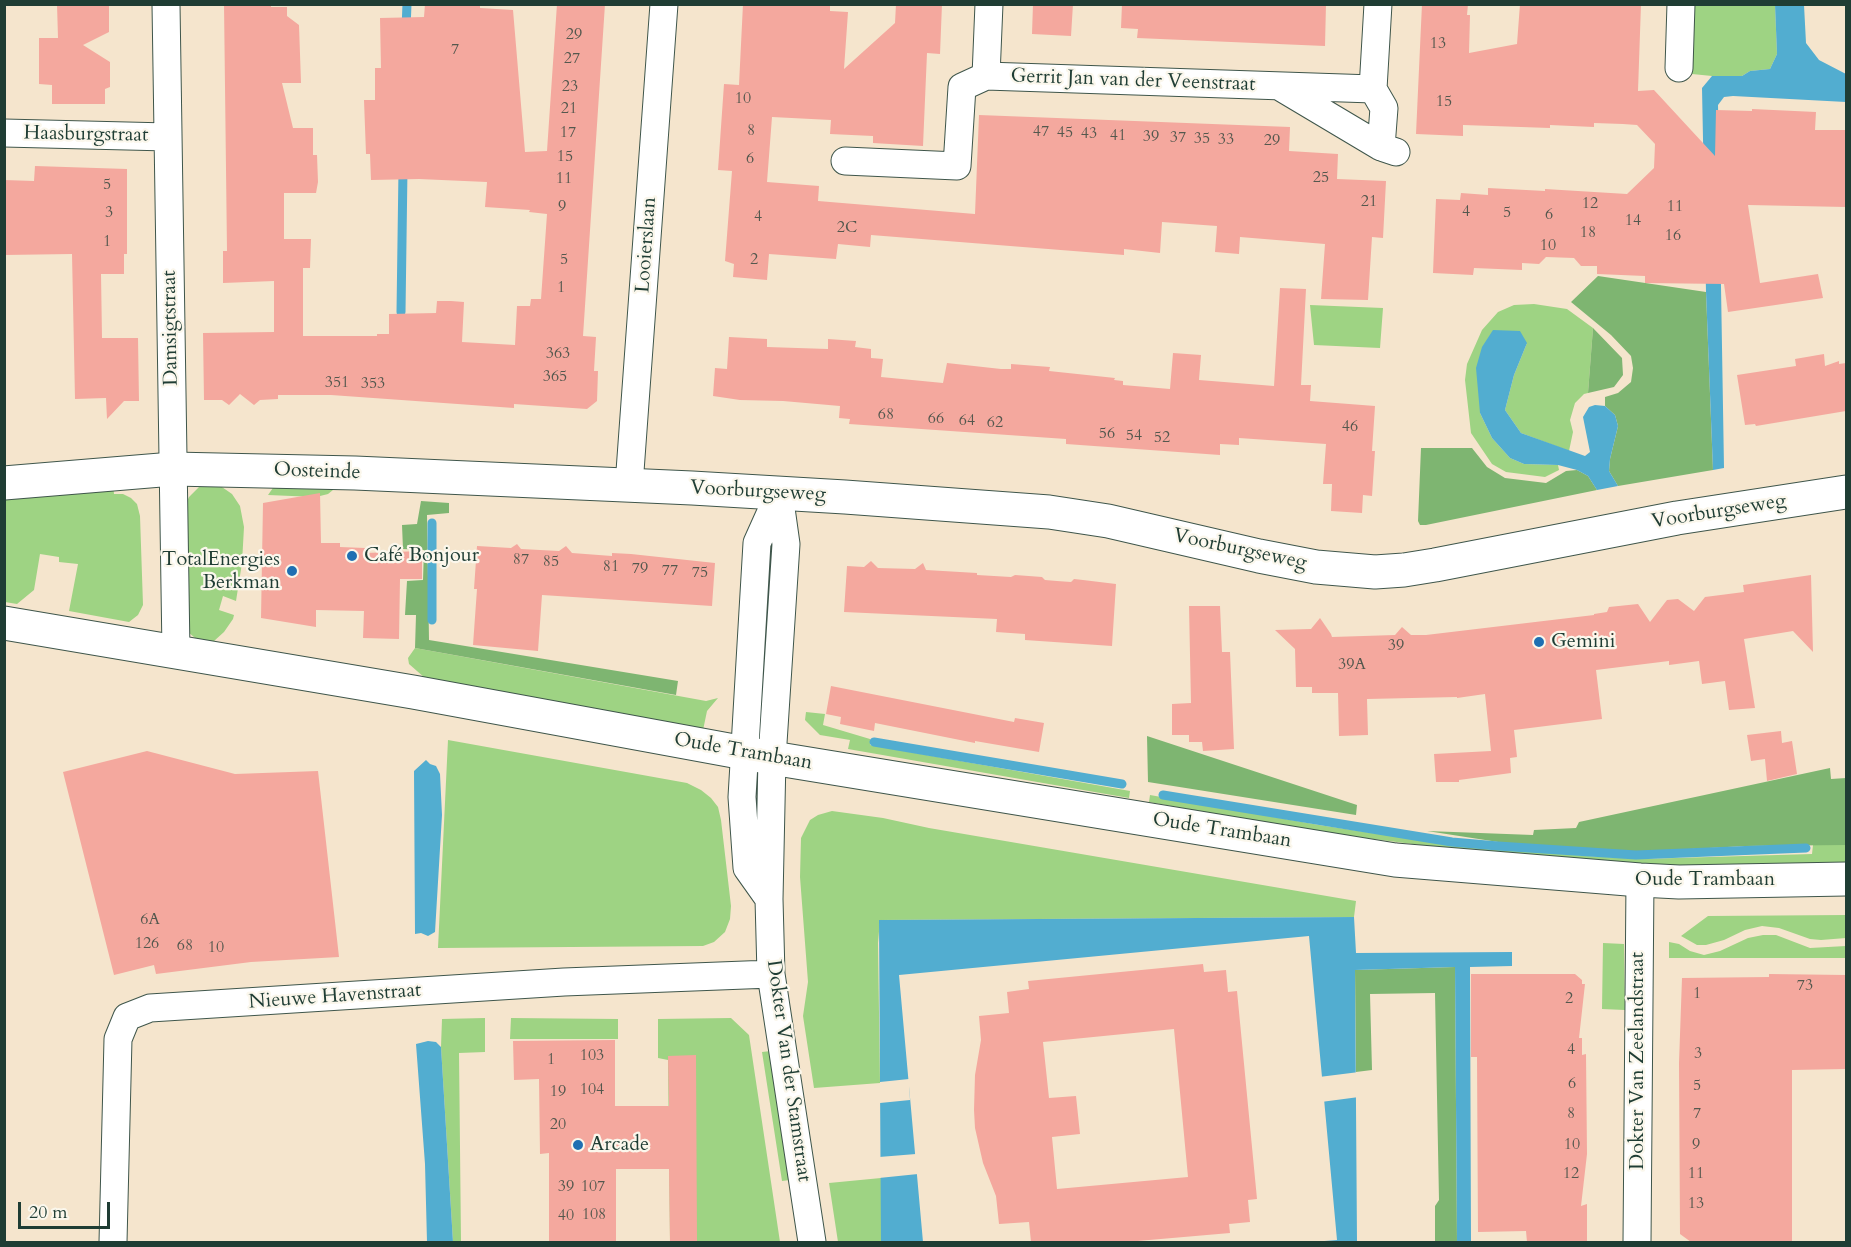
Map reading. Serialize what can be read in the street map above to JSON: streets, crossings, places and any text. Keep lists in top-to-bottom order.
{
  "streets": {
    "street": [
      "Gerrit Jan van der Veenstraat",
      "Haasburgstraat",
      "Looierslaan",
      "Damsigtstraat",
      "Oosteinde",
      "Voorburgseweg",
      "Oude Trambaan",
      "Nieuwe Havenstraat",
      "Dokter Van Zeelandstraat",
      "Dokter Van der Stamstraat"
    ]
  },
  "crossings": [
    ["Haasburgstraat", "Damsigtstraat"],
    ["Looierslaan", "Oosteinde"],
    ["Looierslaan", "Voorburgseweg"],
    ["Damsigtstraat", "Oosteinde"],
    ["Damsigtstraat", "Oude Trambaan"],
    ["Oosteinde", "Voorburgseweg"],
    ["Voorburgseweg", "Dokter Van der Stamstraat"],
    ["Oude Trambaan", "Dokter Van Zeelandstraat"],
    ["Oude Trambaan", "Dokter Van der Stamstraat"],
    ["Nieuwe Havenstraat", "Dokter Van der Stamstraat"]
  ],
  "places": [
    "Café Bonjour",
    "TotalEnergies Berkman",
    "Gemini",
    "Arcade"
  ],
  "house_numbers": [
    "29",
    "13",
    "7",
    "27",
    "23",
    "10",
    "15",
    "21",
    "8",
    "47",
    "17",
    "45",
    "43",
    "41",
    "39",
    "37",
    "35",
    "33",
    "29",
    "15",
    "6",
    "25",
    "11",
    "5",
    "21",
    "12",
    "9",
    "11",
    "4",
    "3",
    "5",
    "6",
    "4",
    "14",
    "2C",
    "18",
    "16",
    "1",
    "10",
    "5",
    "2",
    "1",
    "363",
    "365",
    "351",
    "353",
    "68",
    "66",
    "64",
    "62",
    "46",
    "56",
    "54",
    "52",
    "87",
    "85",
    "81",
    "79",
    "77",
    "75",
    "39",
    "39A",
    "6A",
    "126",
    "68",
    "10",
    "73",
    "1",
    "2",
    "4",
    "3",
    "103",
    "1",
    "6",
    "5",
    "104",
    "19",
    "8",
    "7",
    "20",
    "10",
    "9",
    "12",
    "11",
    "39",
    "107",
    "13",
    "108",
    "40"
  ],
  "scale_bar": "20 m"
}
